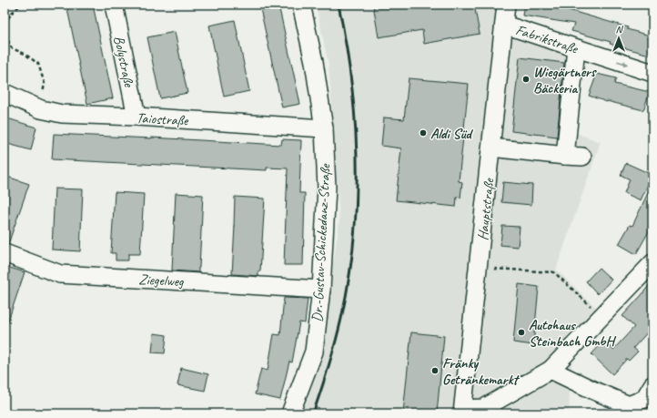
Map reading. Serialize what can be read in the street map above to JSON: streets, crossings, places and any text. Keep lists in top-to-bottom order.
{
  "streets": {
    "street": [
      "Fabrikstraße",
      "Bolystraße",
      "Taiostraße",
      "Hauptstraße",
      "Dr.-Gustav-Schickedanz-Straße",
      "Ziegelweg"
    ]
  },
  "crossings": [
    ["Fabrikstraße", "Hauptstraße"],
    ["Bolystraße", "Taiostraße"],
    ["Taiostraße", "Dr.-Gustav-Schickedanz-Straße"],
    ["Dr.-Gustav-Schickedanz-Straße", "Ziegelweg"]
  ],
  "one_way": ["Fabrikstraße"],
  "places": [
    "Wiegärtners Bäckeria",
    "Aldi Süd",
    "Autohaus Steinbach GmbH",
    "Fränky Getränkemarkt"
  ],
  "north": "top"
}
